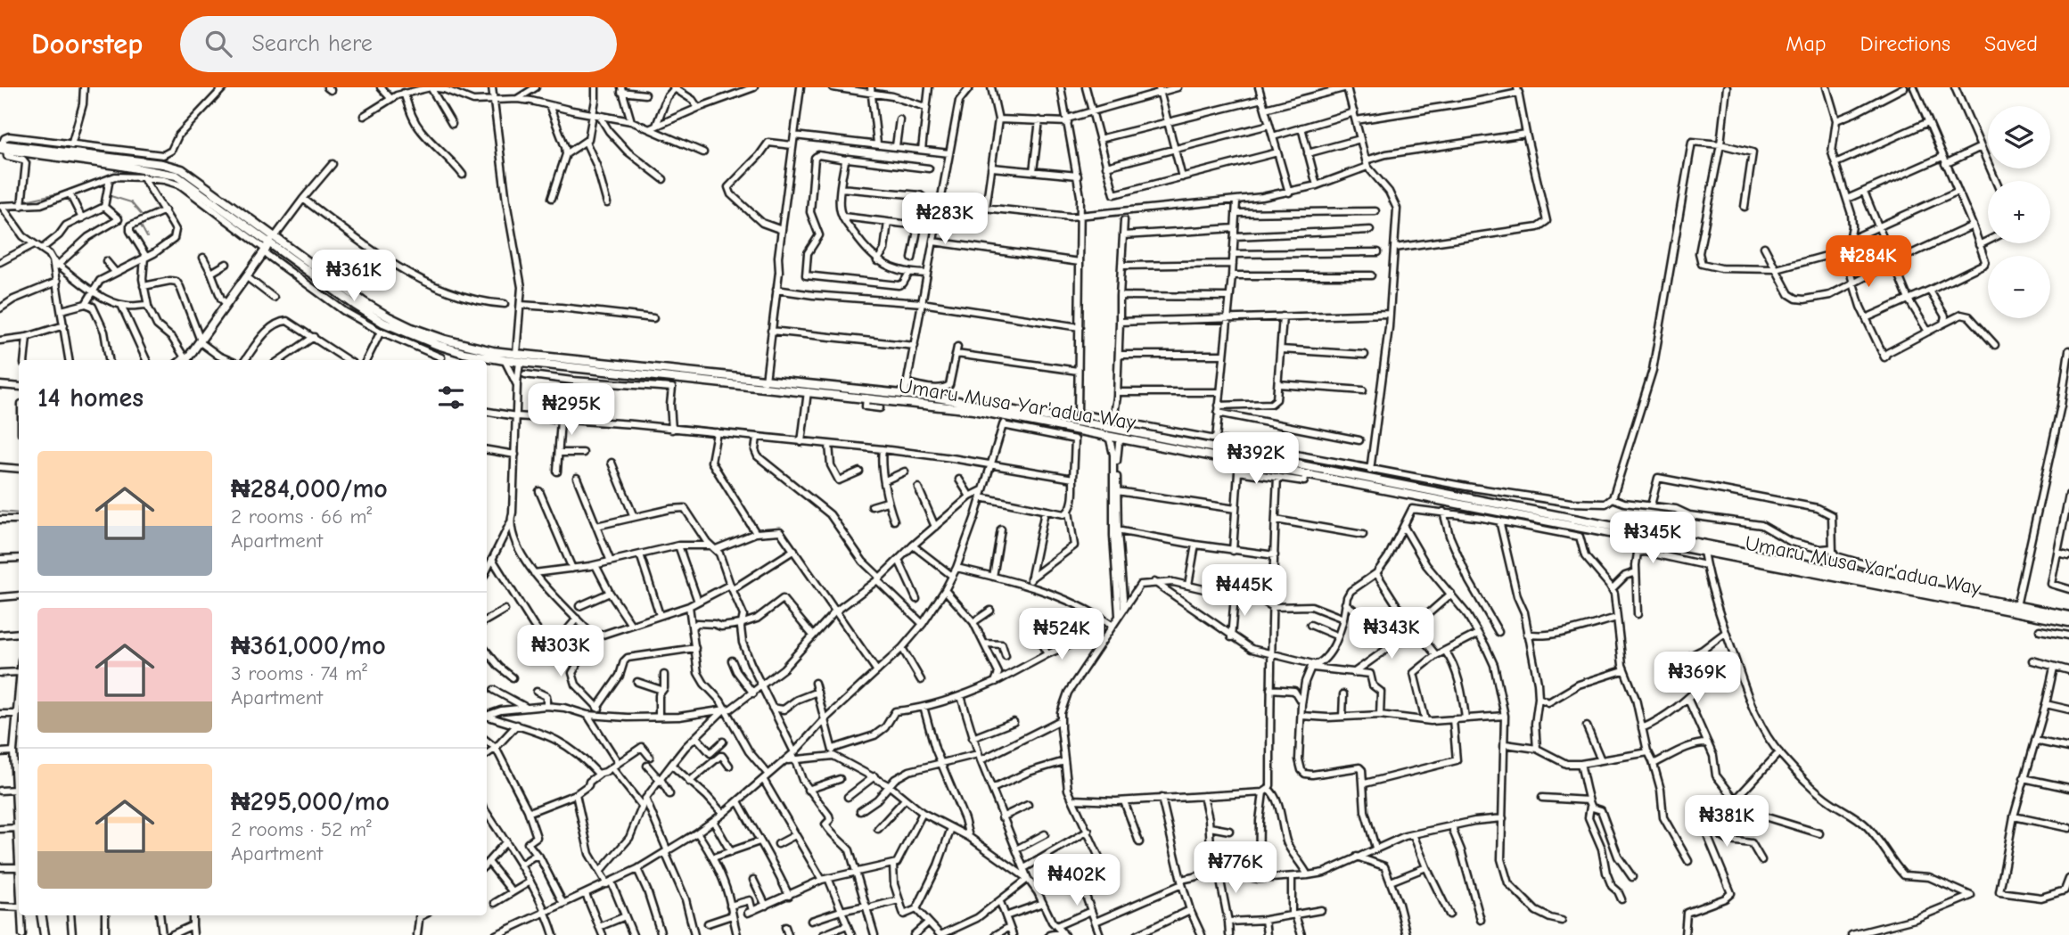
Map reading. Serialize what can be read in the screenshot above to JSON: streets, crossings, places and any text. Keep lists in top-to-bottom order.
{
  "streets": {
    "main road": ["Umaru Musa Yar'adua Way"]
  },
  "page": {
    "header": "Doorstep",
    "search": "Search here",
    "nav": ["Map", "Directions", "Saved"],
    "map_buttons": ["+", "−"],
    "price": [
      "₦283K",
      "₦284K",
      "₦361K",
      "₦295K",
      "₦392K",
      "₦345K",
      "₦445K",
      "₦343K",
      "₦524K",
      "₦303K",
      "₦369K",
      "₦381K",
      "₦776K",
      "₦402K"
    ],
    "heading": "14 homes",
    "list": [
      {
        "name": "₦284,000/mo",
        "note": "2 rooms · 66 m² · Apartment"
      },
      {
        "name": "₦361,000/mo",
        "note": "3 rooms · 74 m² · Apartment"
      },
      {
        "name": "₦295,000/mo",
        "note": "2 rooms · 52 m² · Apartment"
      }
    ]
  }
}
